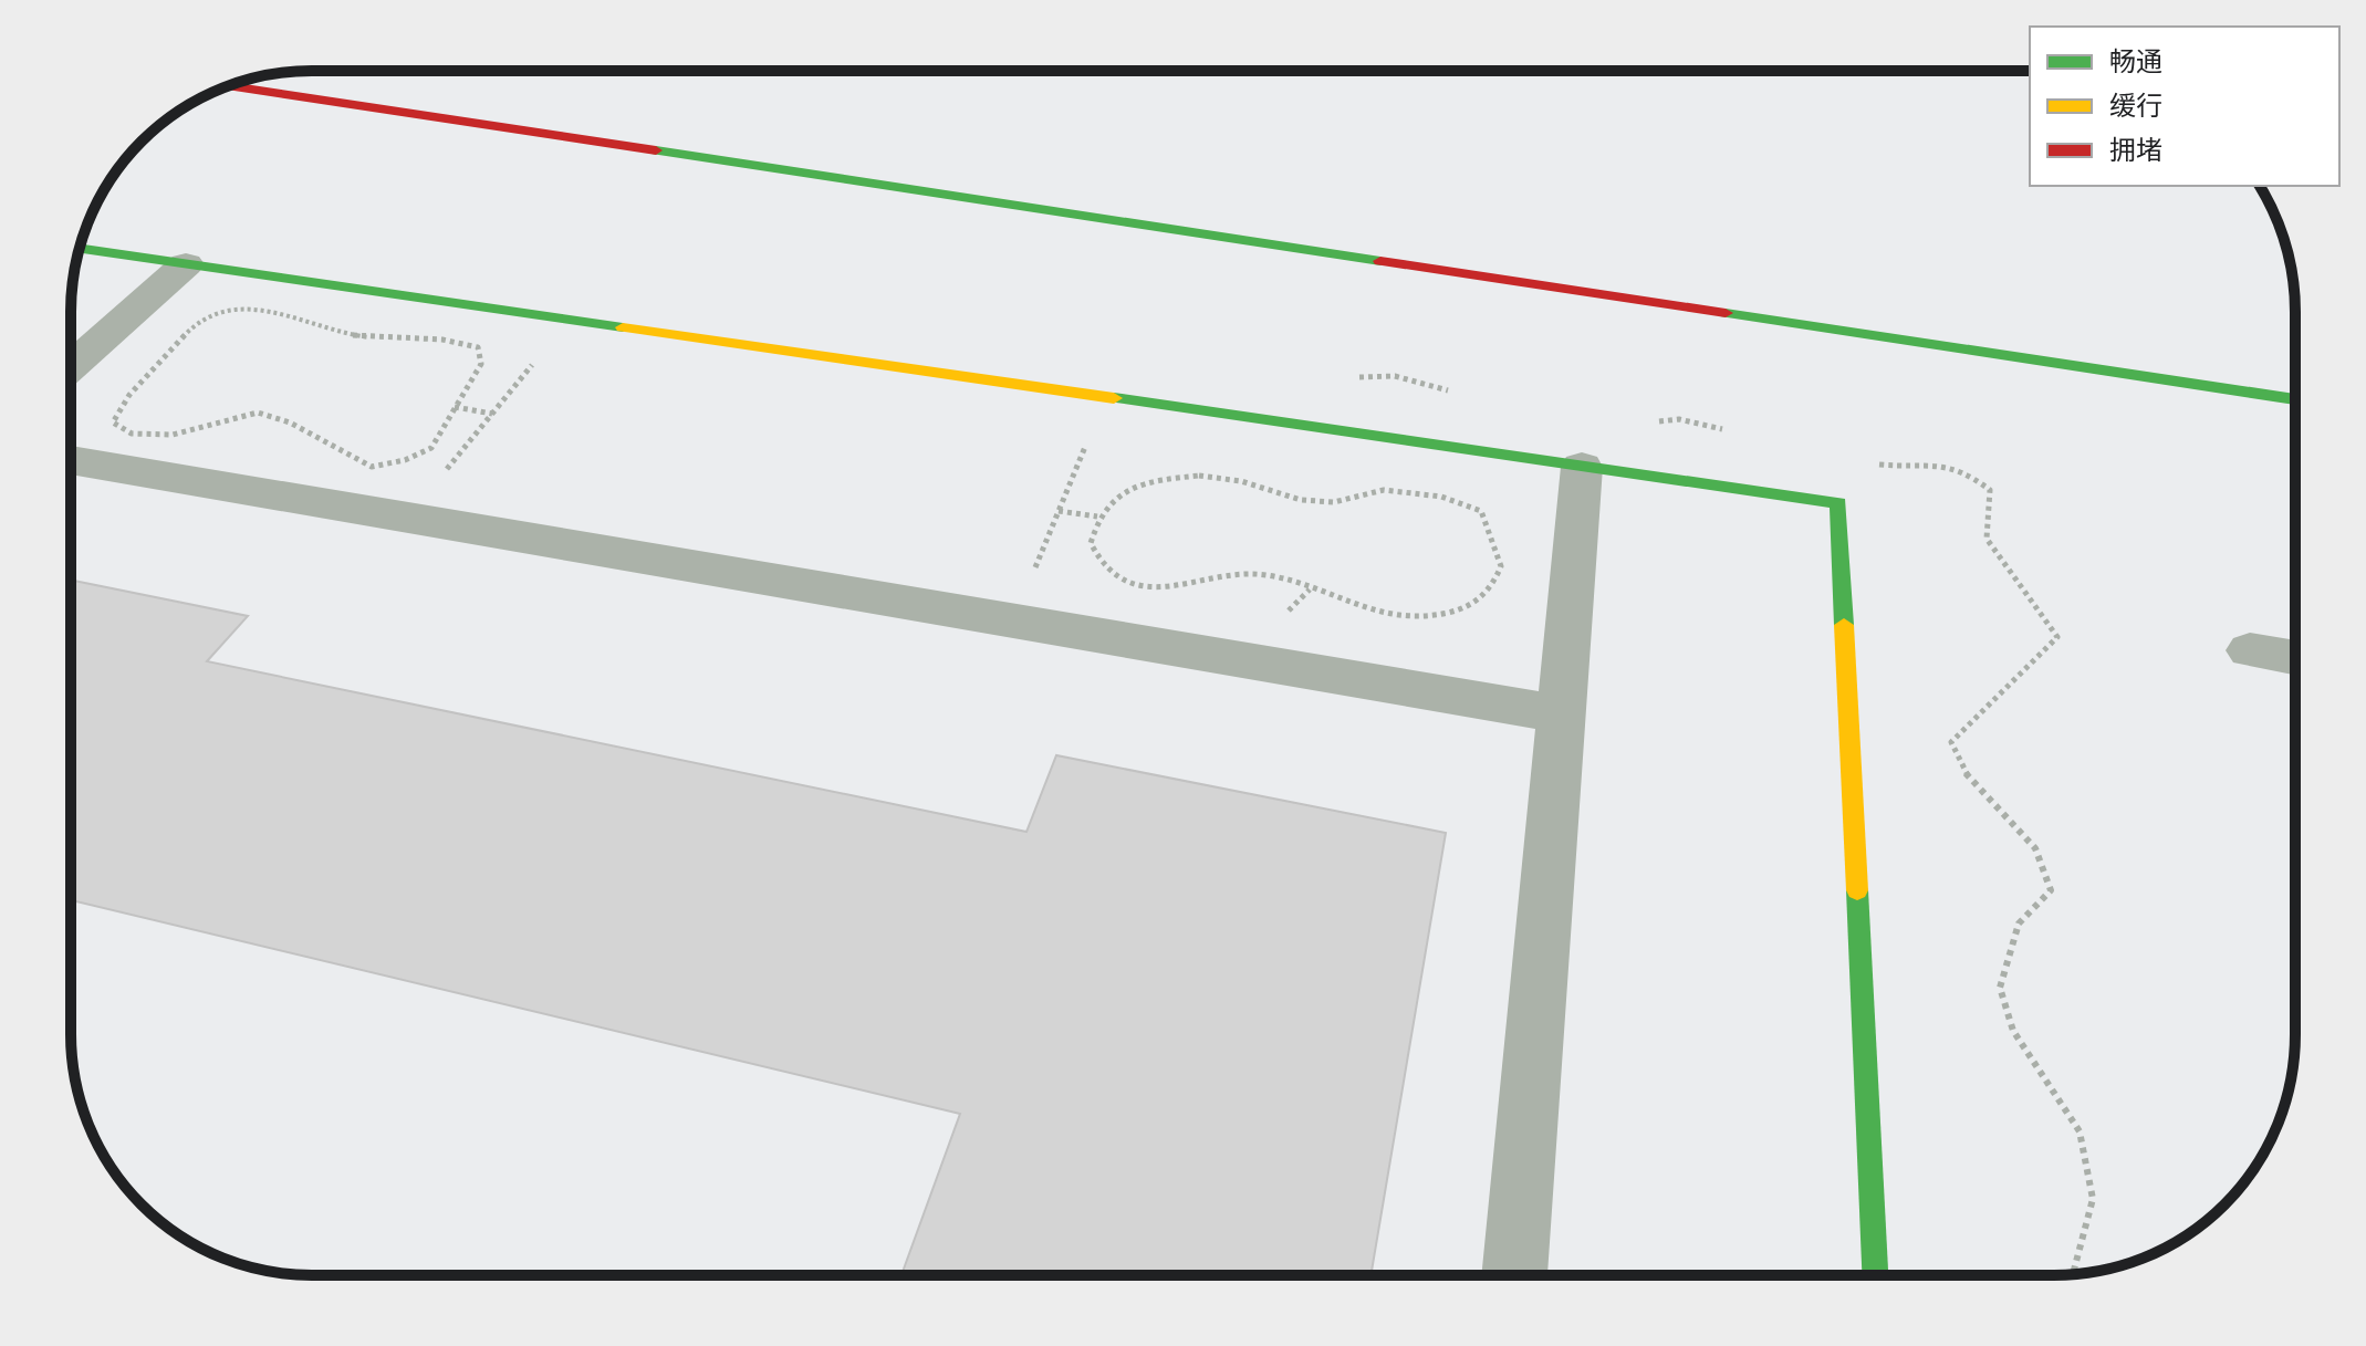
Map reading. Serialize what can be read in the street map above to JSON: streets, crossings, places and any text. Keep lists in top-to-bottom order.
{
  "legend": ["畅通", "缓行", "拥堵"]
}
